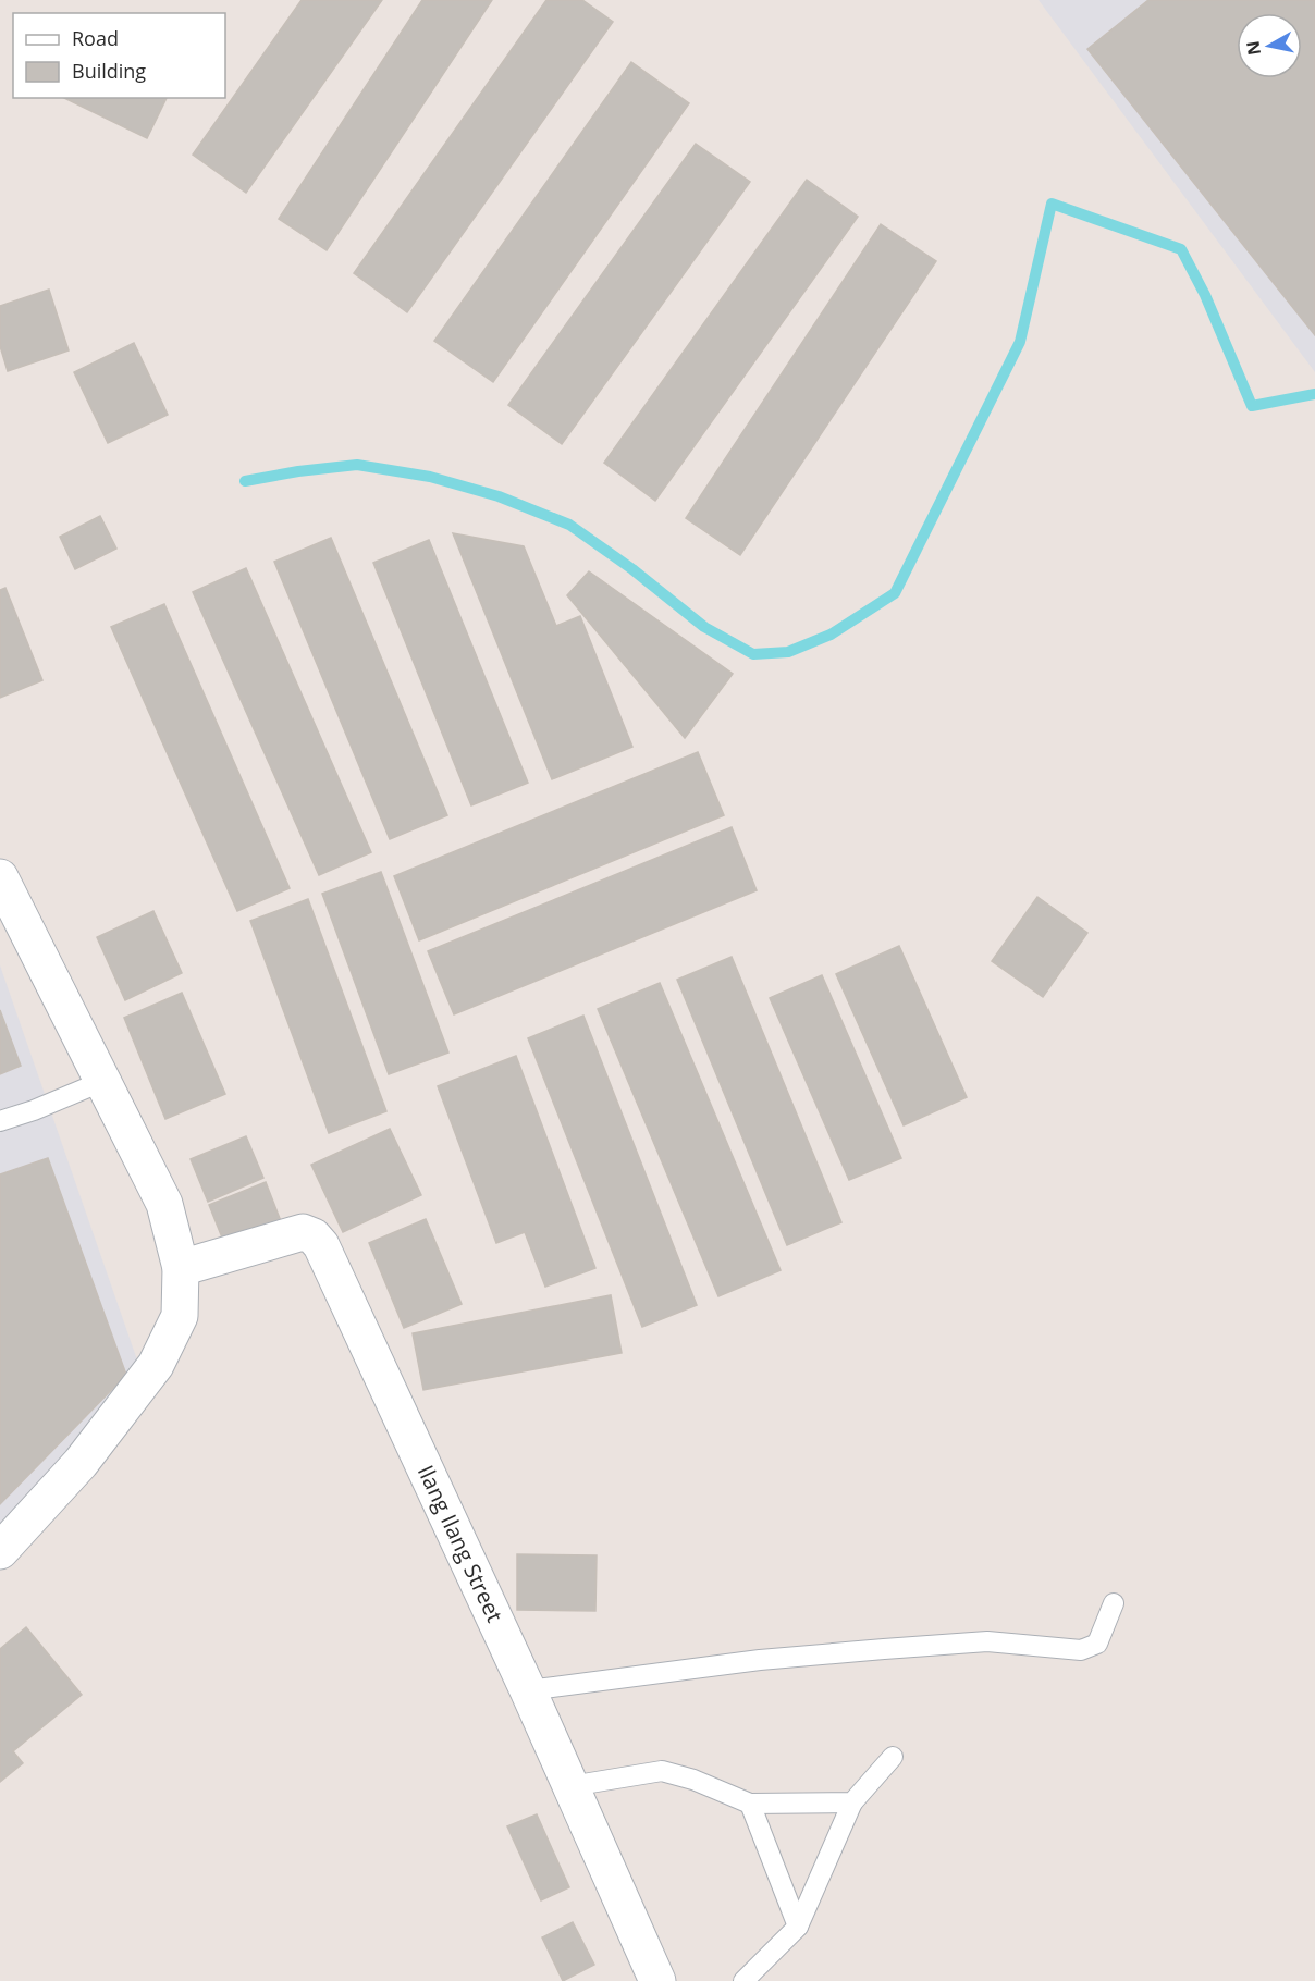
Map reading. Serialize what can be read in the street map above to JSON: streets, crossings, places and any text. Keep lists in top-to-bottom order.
{
  "streets": {
    "street": ["Ilang Ilang Street"]
  },
  "legend": ["Road", "Building"],
  "north": "left"
}
